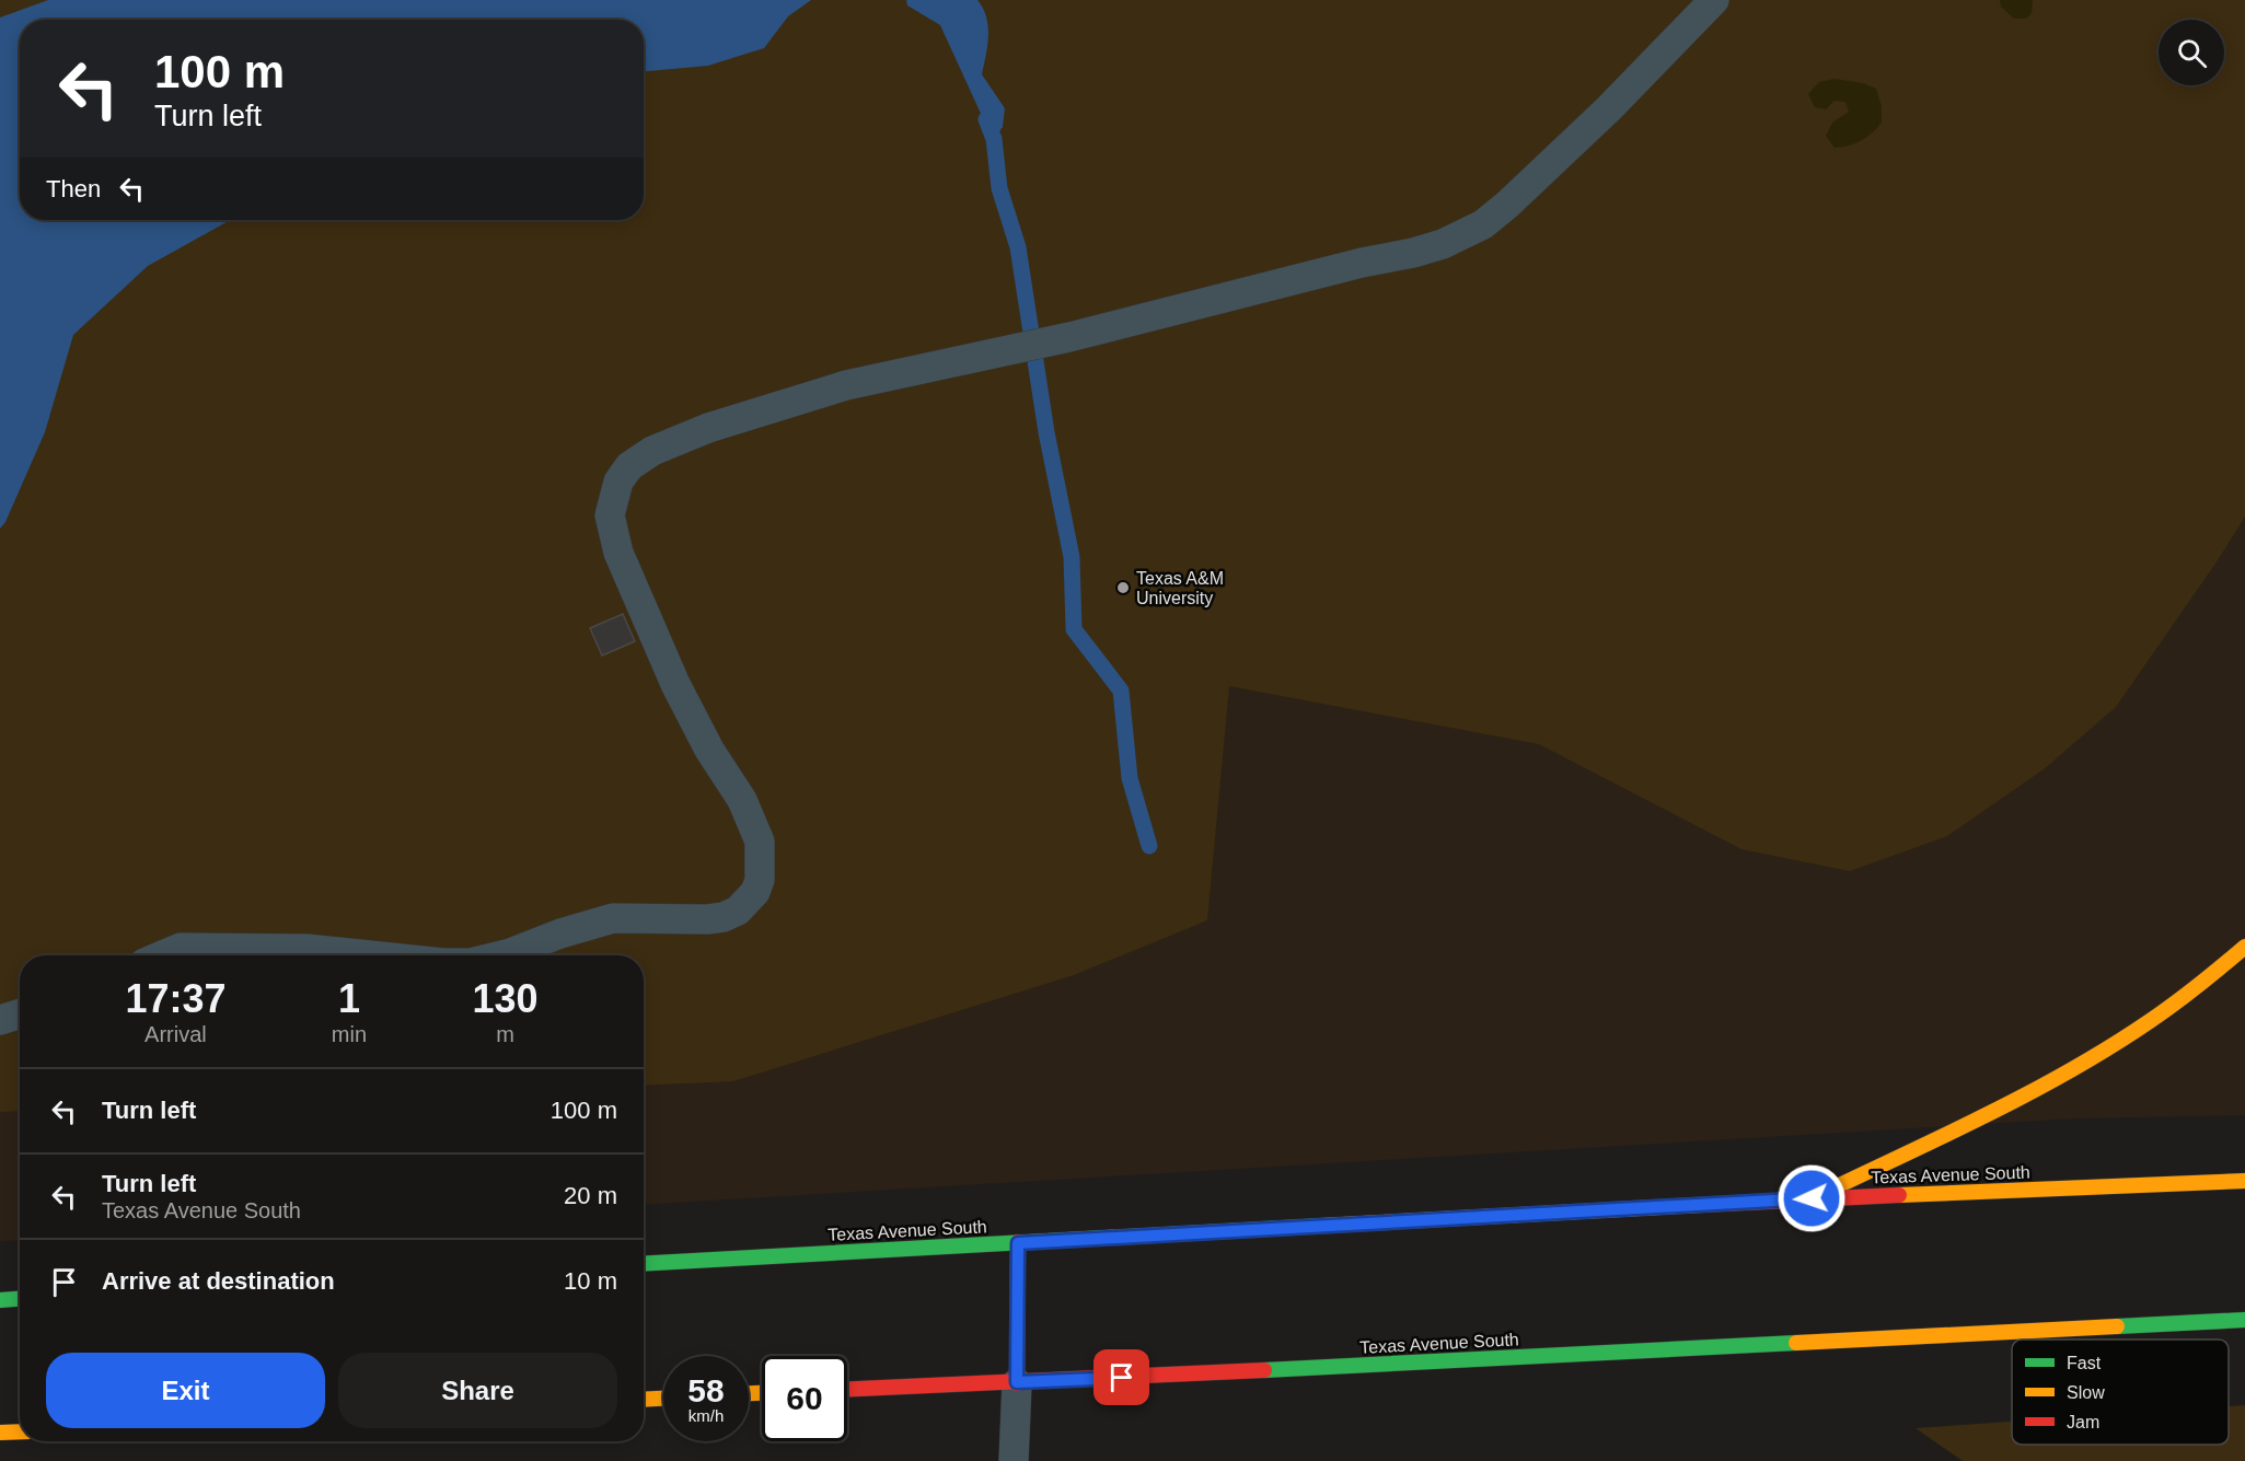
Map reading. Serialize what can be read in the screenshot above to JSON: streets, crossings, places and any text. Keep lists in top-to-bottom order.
{
  "streets": {
    "main road": ["Texas Avenue South"]
  },
  "places": ["Texas A&M University"],
  "legend": ["Fast", "Slow", "Jam"],
  "page": {
    "turn": ["100 m", "Turn left"],
    "then": "Then",
    "eta": [
      "17:37",
      "Arrival",
      "1",
      "min",
      "130",
      "m"
    ],
    "list": [
      {
        "name": "Turn left",
        "value": "100 m"
      },
      {
        "name": "Turn left",
        "note": "Texas Avenue South",
        "value": "20 m"
      },
      {
        "name": "Arrive at destination",
        "value": "10 m"
      }
    ],
    "buttons": ["Exit", "Share"],
    "speed": "58 km/h",
    "limit": "60"
  }
}
